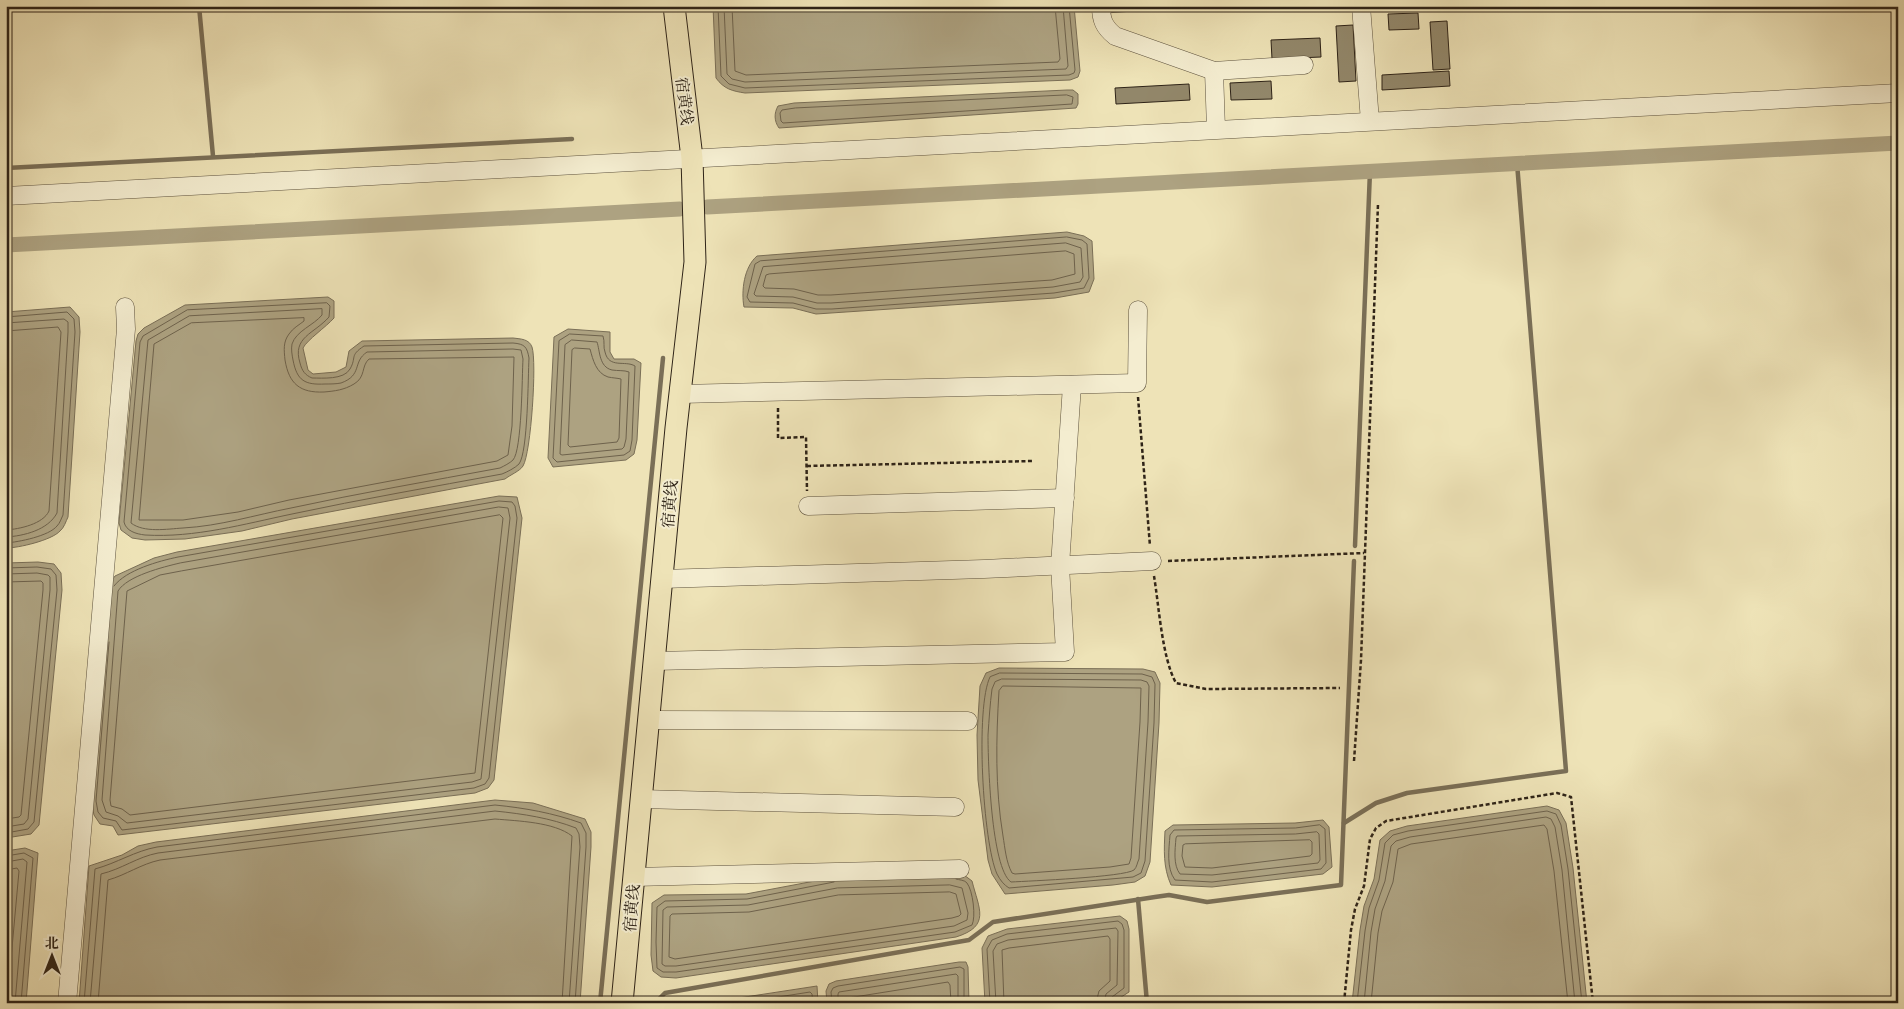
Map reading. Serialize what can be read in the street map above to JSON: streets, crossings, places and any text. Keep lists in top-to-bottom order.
{
  "streets": {
    "main road": ["宿黄线"]
  },
  "north": "top"
}
